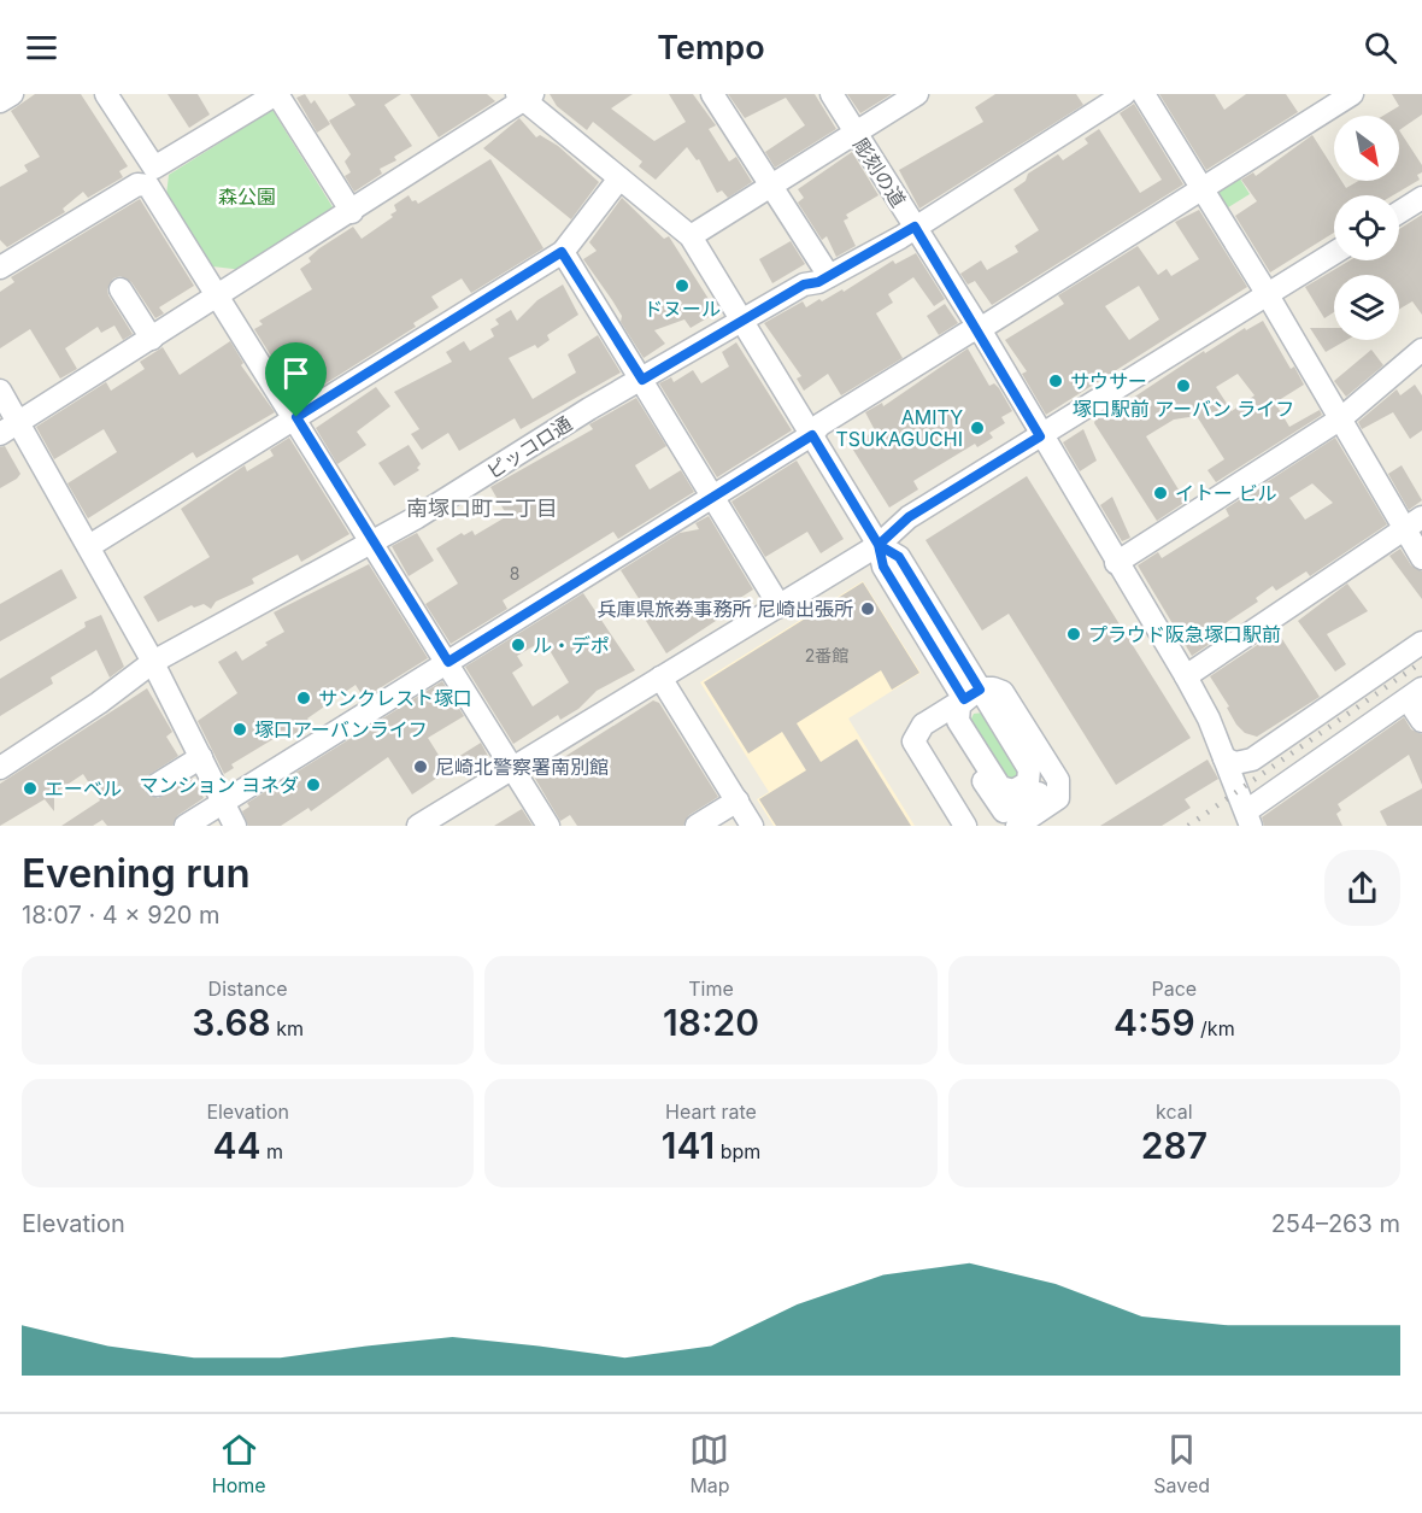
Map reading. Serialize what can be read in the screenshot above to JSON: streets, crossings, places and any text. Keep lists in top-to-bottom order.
{
  "streets": {
    "street": ["彫刻の道", "ピッコロ通"]
  },
  "crossings": [
    ["彫刻の道", "ピッコロ通"]
  ],
  "districts": ["南塚口町二丁目"],
  "parks": ["森公園"],
  "places": [
    "ドヌール",
    "サウサー",
    "塚口駅前 アーバン ライフ",
    "AMITY TSUKAGUCHI",
    "イトー ビル",
    "兵庫県旅券事務所 尼崎出張所",
    "プラウド阪急塚口駅前",
    "ル・デポ",
    "サンクレスト塚口",
    "塚口アーバンライフ",
    "尼崎北警察署南別館",
    "マンション ヨネダ",
    "エーベル"
  ],
  "house_numbers": ["8", "2番館"],
  "north": "bottom right",
  "page": {
    "header": "Tempo",
    "heading": ["Evening run", "18:07 · 4 × 920 m"],
    "stats": [
      ["Distance", "3.68 km"],
      ["Time", "18:20"],
      ["Pace", "4:59 /km"],
      ["Elevation", "44 m"],
      ["Heart rate", "141 bpm"],
      ["kcal", "287"]
    ],
    "chart": ["Elevation", "254–263 m"],
    "tabs": ["Home", "Map", "Saved"]
  }
}
